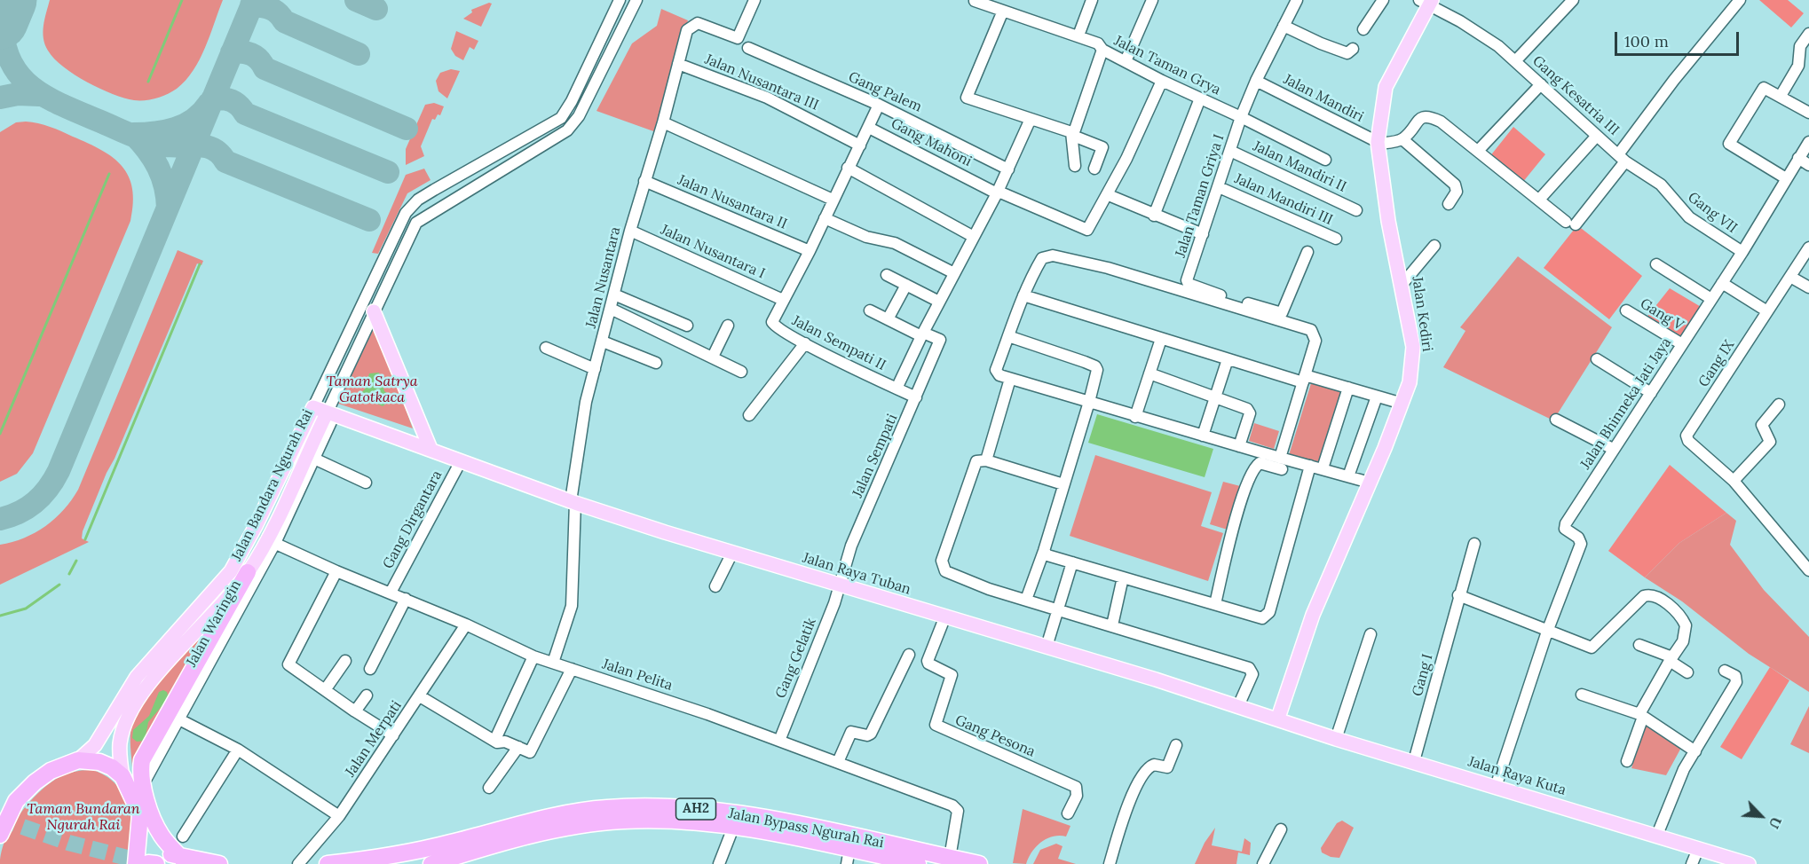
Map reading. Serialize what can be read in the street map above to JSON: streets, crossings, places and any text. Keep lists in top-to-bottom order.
{
  "streets": {
    "highway": ["AH2", "Jalan Bypass Ngurah Rai"],
    "main road": [
      "Jalan Kediri",
      "Jalan Bandara Ngurah Rai",
      "Jalan Raya Tuban",
      "Jalan Raya Kuta"
    ],
    "street": [
      "Jalan Taman Grya",
      "Jalan Nusantara III",
      "Gang Palem",
      "Gang Kesatria III",
      "Jalan Mandiri",
      "Gang Mahoni",
      "Jalan Mandiri II",
      "Jalan Taman Griya I",
      "Jalan Mandiri III",
      "Jalan Nusantara II",
      "Gang VII",
      "Jalan Nusantara I",
      "Jalan Nusantara",
      "Gang V",
      "Jalan Sempati II",
      "Gang IX",
      "Jalan Bhinneka Jati Jaya",
      "Jalan Sempati",
      "Gang Dirgantara",
      "Jalan Waringin",
      "Gang Gelatik",
      "Jalan Pelita",
      "Gang I",
      "Gang Pesona",
      "Jalan Merpati"
    ]
  },
  "crossings": [
    ["Jalan Taman Grya", "Jalan Taman Griya I"],
    ["Jalan Nusantara III", "Gang Mahoni"],
    ["Jalan Nusantara III", "Jalan Nusantara"],
    ["Gang Kesatria III", "Gang VII"],
    ["Gang Kesatria III", "Jalan Kediri"],
    ["Jalan Mandiri", "Jalan Taman Griya I"],
    ["Jalan Mandiri", "Jalan Kediri"],
    ["Gang Mahoni", "Jalan Nusantara II"],
    ["Gang Mahoni", "Jalan Nusantara I"],
    ["Gang Mahoni", "Jalan Sempati II"],
    ["Jalan Mandiri II", "Jalan Taman Griya I"],
    ["Jalan Taman Griya I", "Jalan Mandiri III"],
    ["Jalan Nusantara II", "Jalan Nusantara"],
    ["Gang VII", "Jalan Bhinneka Jati Jaya"],
    ["Jalan Nusantara I", "Jalan Nusantara"],
    ["Jalan Nusantara I", "Jalan Sempati II"],
    ["Jalan Nusantara", "Jalan Raya Tuban"],
    ["Jalan Nusantara", "Jalan Pelita"],
    ["Jalan Kediri", "Jalan Raya Tuban"],
    ["Jalan Kediri", "Jalan Raya Kuta"],
    ["Gang V", "Jalan Bhinneka Jati Jaya"],
    ["Jalan Sempati II", "Jalan Sempati"],
    ["Jalan Sempati", "Jalan Raya Tuban"],
    ["Jalan Sempati", "Gang Gelatik"],
    ["Jalan Bandara Ngurah Rai", "Jalan Raya Tuban"],
    ["Jalan Bandara Ngurah Rai", "Jalan Waringin"],
    ["Jalan Bandara Ngurah Rai", "Jalan Pelita"],
    ["Gang Dirgantara", "Jalan Raya Tuban"],
    ["Gang Dirgantara", "Jalan Pelita"],
    ["Jalan Raya Tuban", "Jalan Waringin"],
    ["Jalan Raya Tuban", "Gang Gelatik"],
    ["Jalan Raya Tuban", "Gang Pesona"],
    ["Jalan Raya Tuban", "Jalan Raya Kuta"],
    ["Jalan Waringin", "Jalan Pelita"],
    ["Gang Gelatik", "Jalan Pelita"],
    ["Jalan Pelita", "Jalan Merpati"],
    ["Jalan Pelita", "Jalan Bypass Ngurah Rai"],
    ["Gang I", "Jalan Raya Kuta"],
    ["AH2", "Jalan Bypass Ngurah Rai"]
  ],
  "parks": ["Taman Satrya Gatotkaca", "Taman Bundaran Ngurah Rai"],
  "scale_bar": "100 m",
  "north": "bottom right"
}
